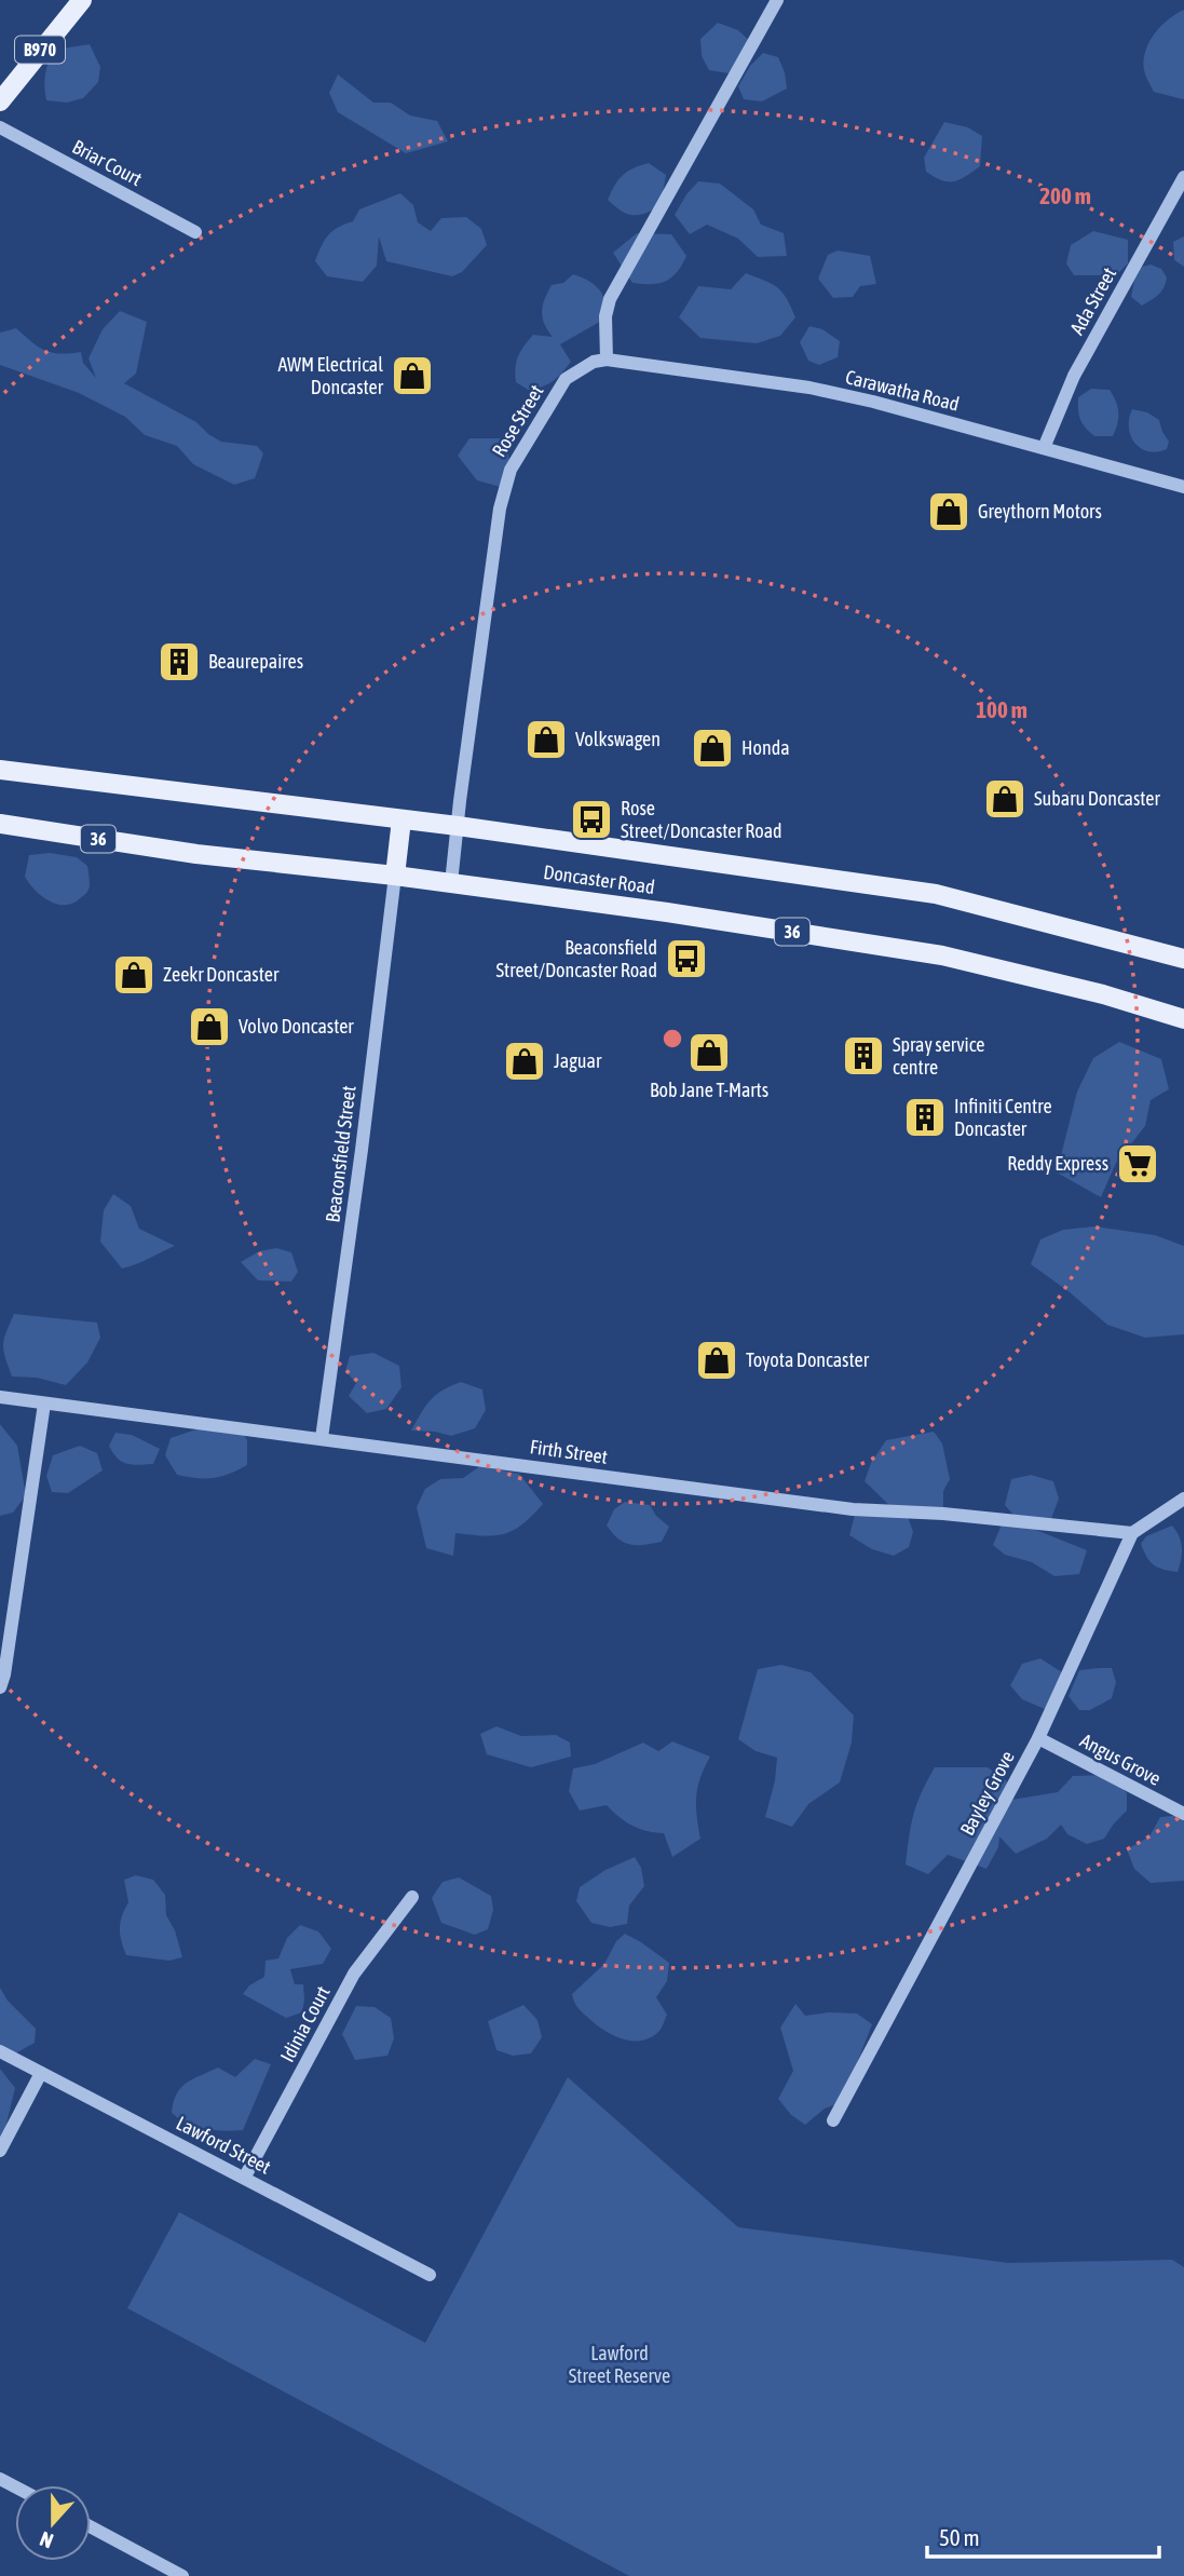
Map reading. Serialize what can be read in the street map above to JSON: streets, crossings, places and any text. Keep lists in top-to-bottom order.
{
  "streets": {
    "main road": ["B970", "36", "Doncaster Road"],
    "street": [
      "Briar Court",
      "Ada Street",
      "Carawatha Road",
      "Rose Street",
      "Beaconsfield Street",
      "Firth Street",
      "Angus Grove",
      "Bayley Grove",
      "Idinia Court",
      "Lawford Street"
    ]
  },
  "crossings": [
    ["Ada Street", "Carawatha Road"],
    ["Carawatha Road", "Rose Street"],
    ["Rose Street", "Doncaster Road"],
    ["Doncaster Road", "Beaconsfield Street"],
    ["Beaconsfield Street", "Firth Street"],
    ["Firth Street", "Bayley Grove"],
    ["Angus Grove", "Bayley Grove"],
    ["Idinia Court", "Lawford Street"]
  ],
  "parks": ["Lawford Street Reserve"],
  "places": {
    "shop": [
      "AWM Electrical Doncaster",
      "Greythorn Motors",
      "Volkswagen",
      "Honda",
      "Subaru Doncaster",
      "Zeekr Doncaster",
      "Volvo Doncaster",
      "Bob Jane T-Marts",
      "Jaguar",
      "Toyota Doncaster"
    ],
    "building": ["Beaurepaires", "Spray service centre", "Infiniti Centre Doncaster"],
    "bus stop": ["Rose Street/Doncaster Road", "Beaconsfield Street/Doncaster Road"],
    "supermarket": ["Reddy Express"]
  },
  "scale_bar": "50 m",
  "north": "bottom",
  "rings": ["200 m", "100 m"]
}
